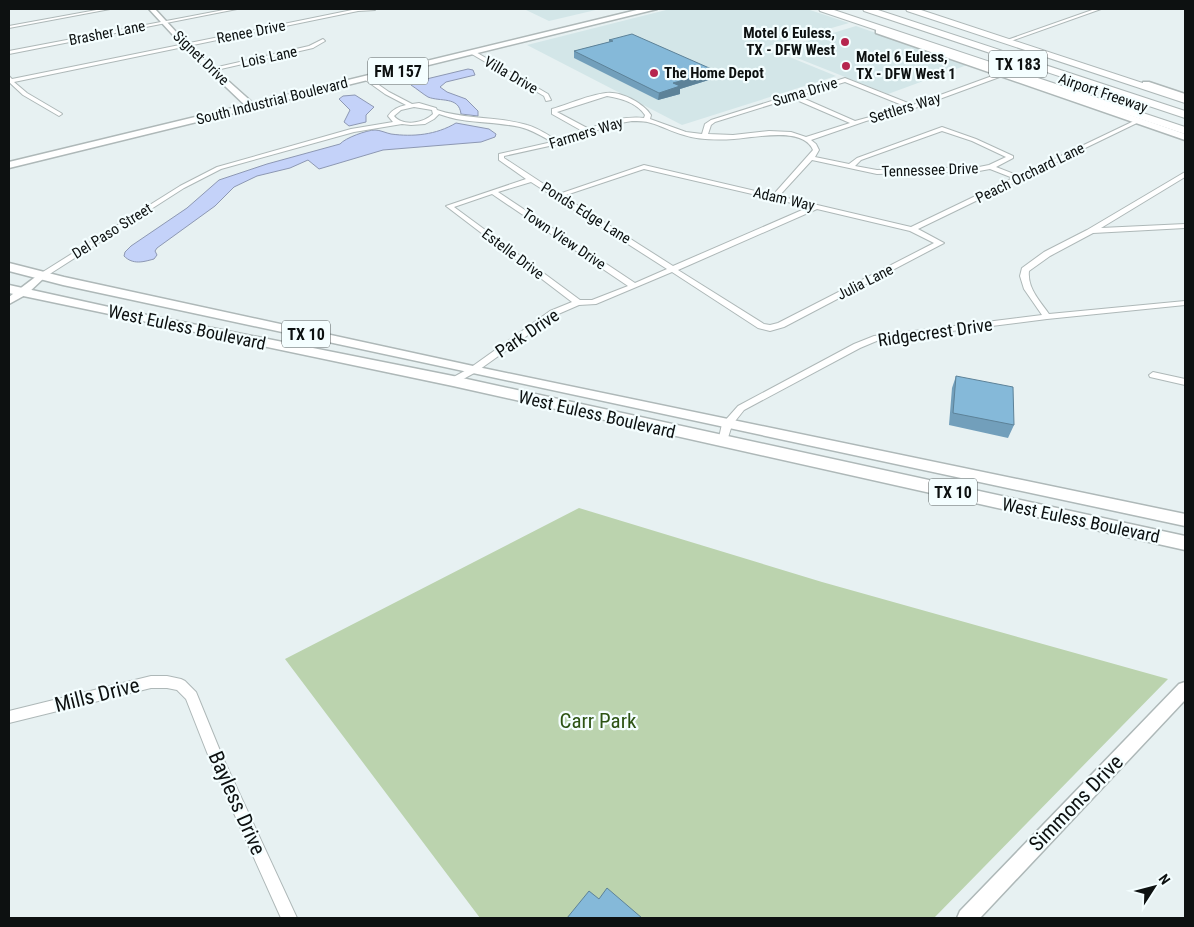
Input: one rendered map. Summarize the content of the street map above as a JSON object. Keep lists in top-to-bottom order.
{
  "streets": {
    "highway": ["TX 183", "Airport Freeway"],
    "main road": [
      "FM 157",
      "South Industrial Boulevard",
      "West Euless Boulevard",
      "TX 10"
    ],
    "street": [
      "Renee Drive",
      "Brasher Lane",
      "Lois Lane",
      "Signet Drive",
      "Villa Drive",
      "Suma Drive",
      "Settlers Way",
      "Farmers Way",
      "Tennessee Drive",
      "Peach Orchard Lane",
      "Adam Way",
      "Ponds Edge Lane",
      "Del Paso Street",
      "Town View Drive",
      "Estelle Drive",
      "Julia Lane",
      "Ridgecrest Drive",
      "Park Drive",
      "Mills Drive",
      "Bayless Drive",
      "Simmons Drive"
    ]
  },
  "crossings": [
    ["Renee Drive", "Signet Drive"],
    ["Brasher Lane", "Signet Drive"],
    ["Lois Lane", "Signet Drive"],
    ["Signet Drive", "South Industrial Boulevard"],
    ["Villa Drive", "South Industrial Boulevard"],
    ["Suma Drive", "Settlers Way"],
    ["Suma Drive", "Farmers Way"],
    ["Settlers Way", "Farmers Way"],
    ["Farmers Way", "Ponds Edge Lane"],
    ["Peach Orchard Lane", "Adam Way"],
    ["Peach Orchard Lane", "Julia Lane"],
    ["Adam Way", "Ponds Edge Lane"],
    ["Adam Way", "Julia Lane"],
    ["Adam Way", "Park Drive"],
    ["Ponds Edge Lane", "Julia Lane"],
    ["Ponds Edge Lane", "Park Drive"],
    ["Del Paso Street", "West Euless Boulevard"],
    ["Town View Drive", "Estelle Drive"],
    ["Town View Drive", "Park Drive"],
    ["Estelle Drive", "Park Drive"],
    ["West Euless Boulevard", "Ridgecrest Drive"],
    ["West Euless Boulevard", "Park Drive"],
    ["Mills Drive", "Bayless Drive"]
  ],
  "parks": ["Carr Park"],
  "places": ["Motel 6 Euless, TX - DFW West", "Motel 6 Euless, TX - DFW West 1", "The Home Depot"],
  "north": "top right"
}
